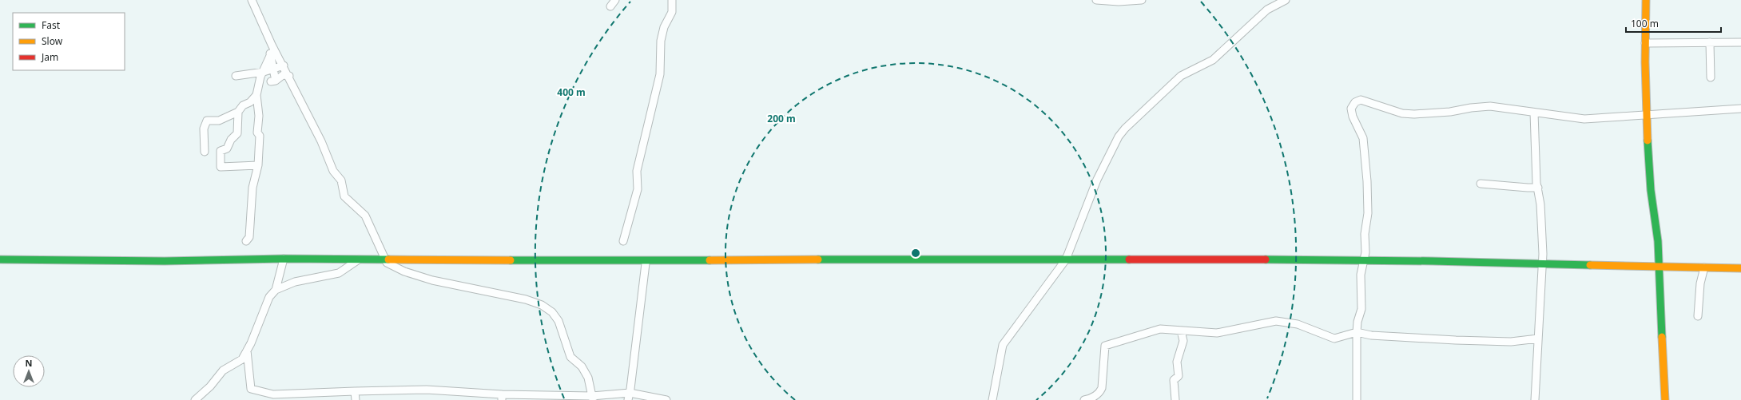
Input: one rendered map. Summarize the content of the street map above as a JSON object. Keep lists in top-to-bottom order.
{
  "legend": ["Fast", "Slow", "Jam"],
  "scale_bar": "100 m",
  "north": "top",
  "rings": ["400 m", "200 m"]
}
